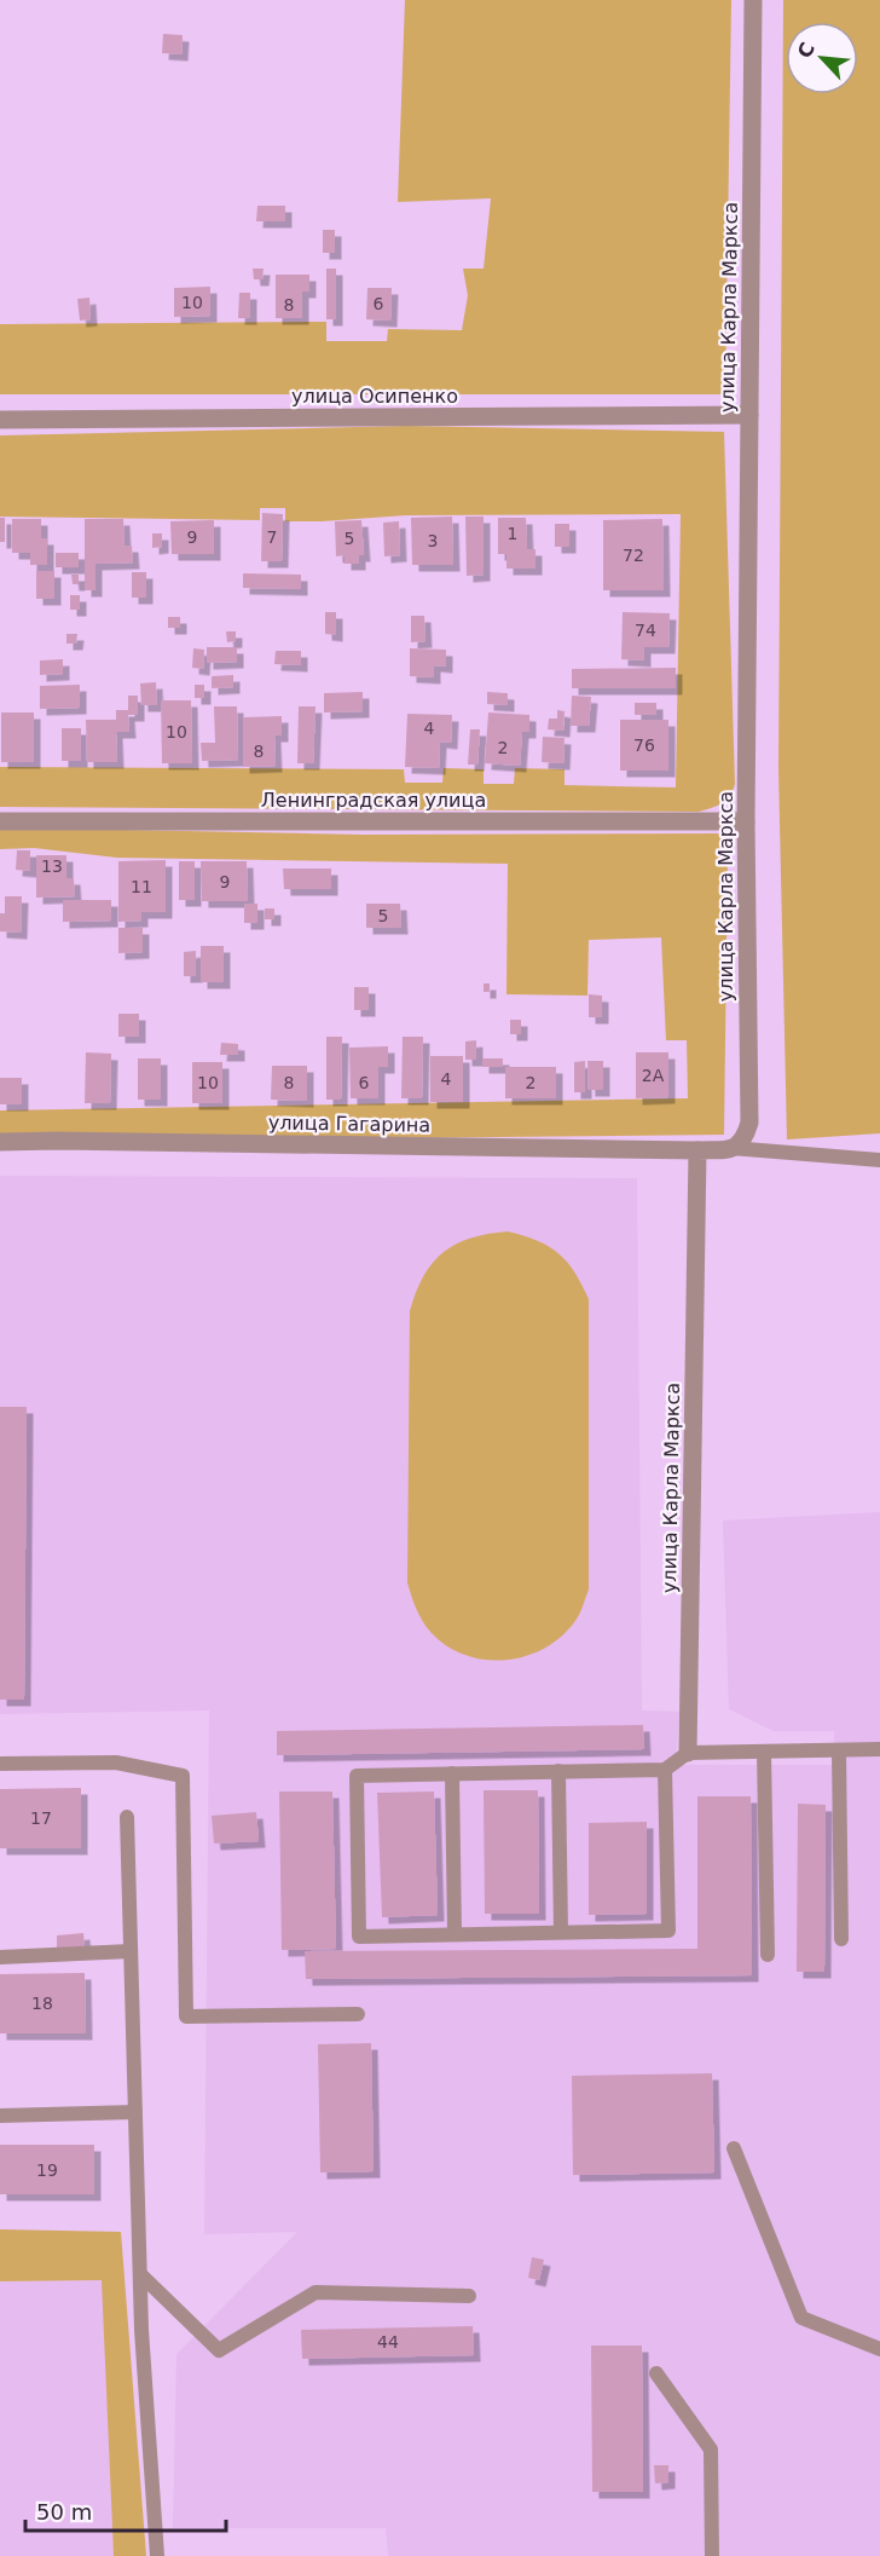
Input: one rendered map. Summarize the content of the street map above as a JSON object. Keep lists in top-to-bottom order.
{
  "streets": {
    "street": [
      "улица Карла Маркса",
      "улица Осипенко",
      "Ленинградская улица",
      "улица Гагарина"
    ]
  },
  "crossings": [
    ["улица Карла Маркса", "улица Осипенко"],
    ["улица Карла Маркса", "Ленинградская улица"],
    ["улица Карла Маркса", "улица Гагарина"]
  ],
  "house_numbers": [
    "10",
    "6",
    "8",
    "1",
    "9",
    "7",
    "5",
    "3",
    "72",
    "74",
    "4",
    "10",
    "76",
    "2",
    "8",
    "13",
    "9",
    "11",
    "5",
    "2А",
    "4",
    "10",
    "8",
    "6",
    "2",
    "17",
    "18",
    "19",
    "44"
  ],
  "scale_bar": "50 m",
  "north": "top left"
}
